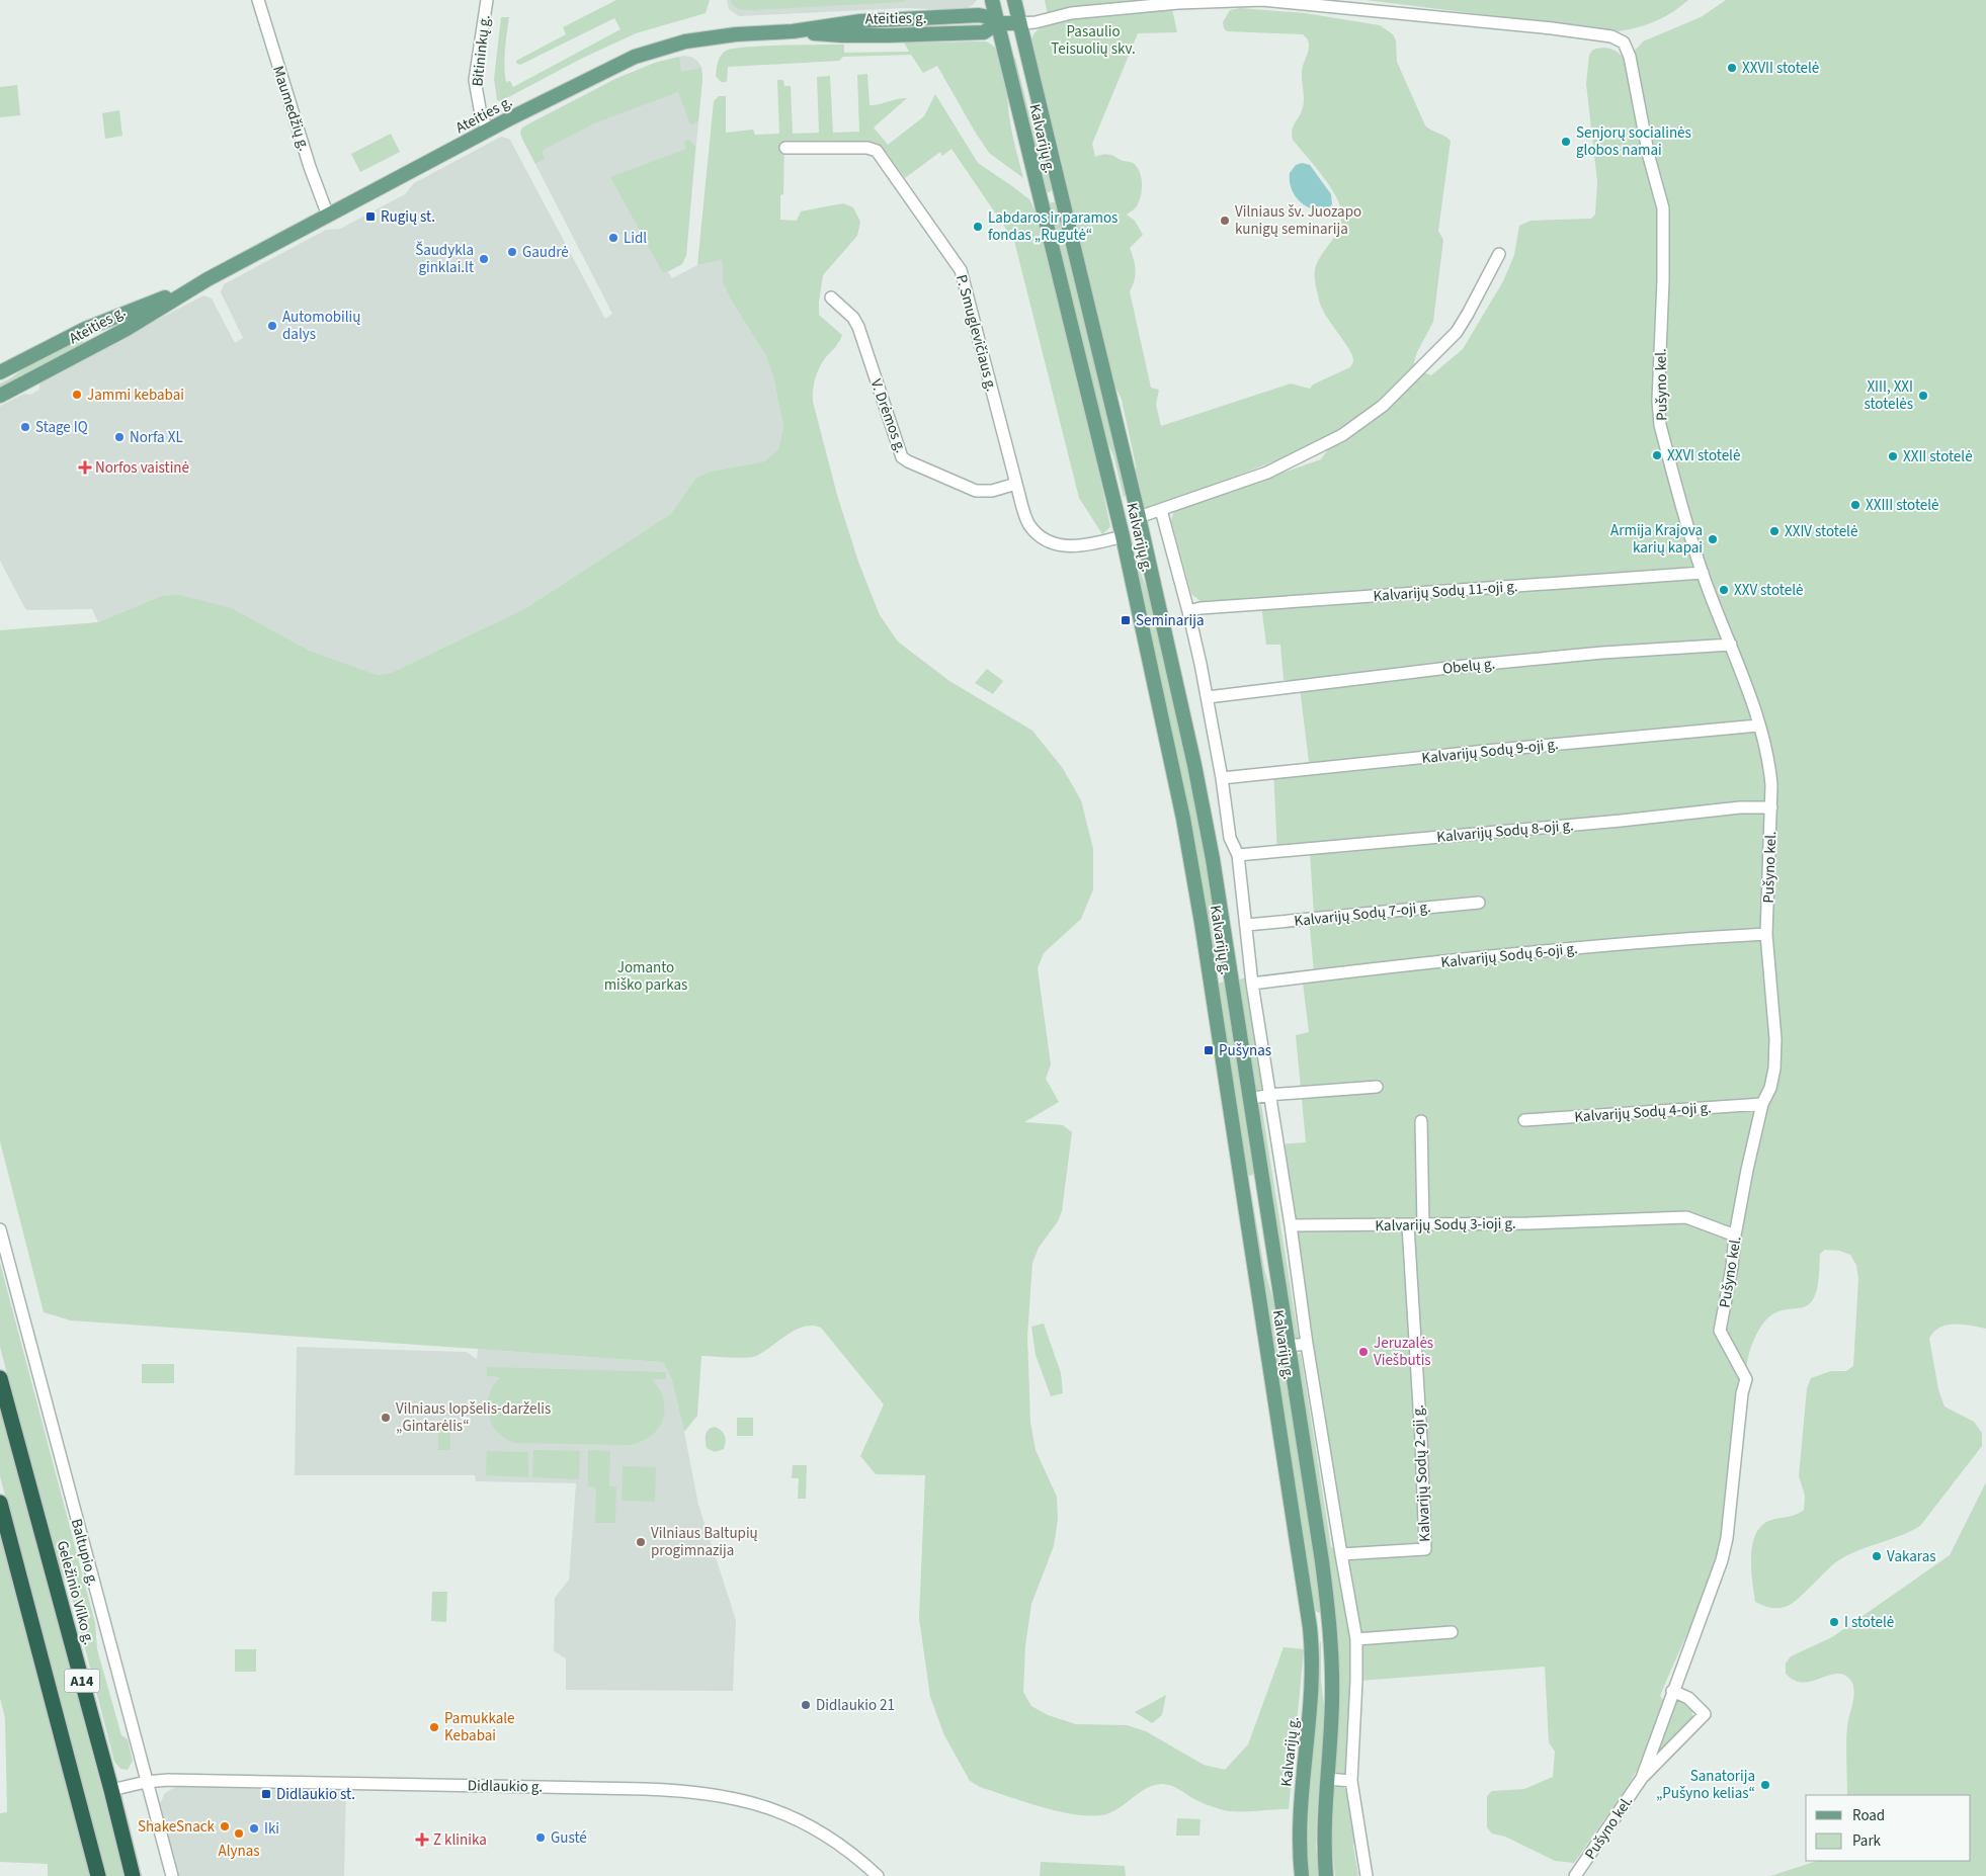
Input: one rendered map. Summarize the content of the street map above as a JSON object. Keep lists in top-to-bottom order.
{
  "streets": {
    "highway": ["Geležinio Vilko g.", "A14"],
    "main road": ["Ateities g.", "Kalvarijų g."],
    "street": [
      "Bitininkų g.",
      "Maumedžių g.",
      "P. Smuglevičiaus g.",
      "Pušyno kel.",
      "V. Drėmos g.",
      "Kalvarijų Sodų 11-oji g.",
      "Obelų g.",
      "Kalvarijų Sodų 9-oji g.",
      "Kalvarijų Sodų 8-oji g.",
      "Kalvarijų Sodų 7-oji g.",
      "Kalvarijų Sodų 6-oji g.",
      "Kalvarijų Sodų 4-oji g.",
      "Kalvarijų Sodų 3-ioji g.",
      "Kalvarijų Sodų 2-oji g.",
      "Baltupio g.",
      "Didlaukio g."
    ]
  },
  "crossings": [
    ["Ateities g.", "Bitininkų g."],
    ["Ateities g.", "Maumedžių g."],
    ["Ateities g.", "Kalvarijų g."],
    ["Ateities g.", "Pušyno kel."],
    ["Kalvarijų g.", "P. Smuglevičiaus g."],
    ["Kalvarijų g.", "Pušyno kel."],
    ["P. Smuglevičiaus g.", "V. Drėmos g."],
    ["Pušyno kel.", "Kalvarijų Sodų 11-oji g."],
    ["Pušyno kel.", "Obelų g."],
    ["Pušyno kel.", "Kalvarijų Sodų 9-oji g."],
    ["Pušyno kel.", "Kalvarijų Sodų 8-oji g."],
    ["Pušyno kel.", "Kalvarijų Sodų 6-oji g."],
    ["Pušyno kel.", "Kalvarijų Sodų 4-oji g."],
    ["Pušyno kel.", "Kalvarijų Sodų 3-ioji g."],
    ["Kalvarijų Sodų 3-ioji g.", "Kalvarijų Sodų 2-oji g."],
    ["Baltupio g.", "Didlaukio g."],
    ["Geležinio Vilko g.", "Didlaukio g."]
  ],
  "parks": ["Pasaulio Teisuolių skv.", "Jomanto miško parkas"],
  "places": {
    "other": [
      "XXVII stotelė",
      "Senjorų socialinės globos namai",
      "Vilniaus šv. Juozapo kunigų seminarija",
      "Labdaros ir paramos fondas „Rugutė“",
      "Lidl",
      "Gaudrė",
      "Šaudykla ginklai.lt",
      "Automobilių dalys",
      "Jammi kebabai",
      "XIII, XXI stotelės",
      "Stage IQ",
      "Norfa XL",
      "XXVI stotelė",
      "XXII stotelė",
      "XXIII stotelė",
      "XXIV stotelė",
      "Armija Krajova karių kapai",
      "XXV stotelė",
      "Jeruzalės Viešbutis",
      "Vilniaus lopšelis-darželis „Gintarėlis“",
      "Vilniaus Baltupių progimnazija",
      "Vakaras",
      "I stotelė",
      "Didlaukio 21",
      "Pamukkale Kebabai",
      "Sanatorija „Pušyno kelias“",
      "ShakeSnack",
      "Iki",
      "Alynas",
      "Gusté"
    ],
    "transit": [
      "Rugių st.",
      "Seminarija",
      "Pušynas",
      "Didlaukio st."
    ],
    "health": ["Norfos vaistinė", "Z klinika"]
  },
  "legend": ["Road", "Park"]
}
